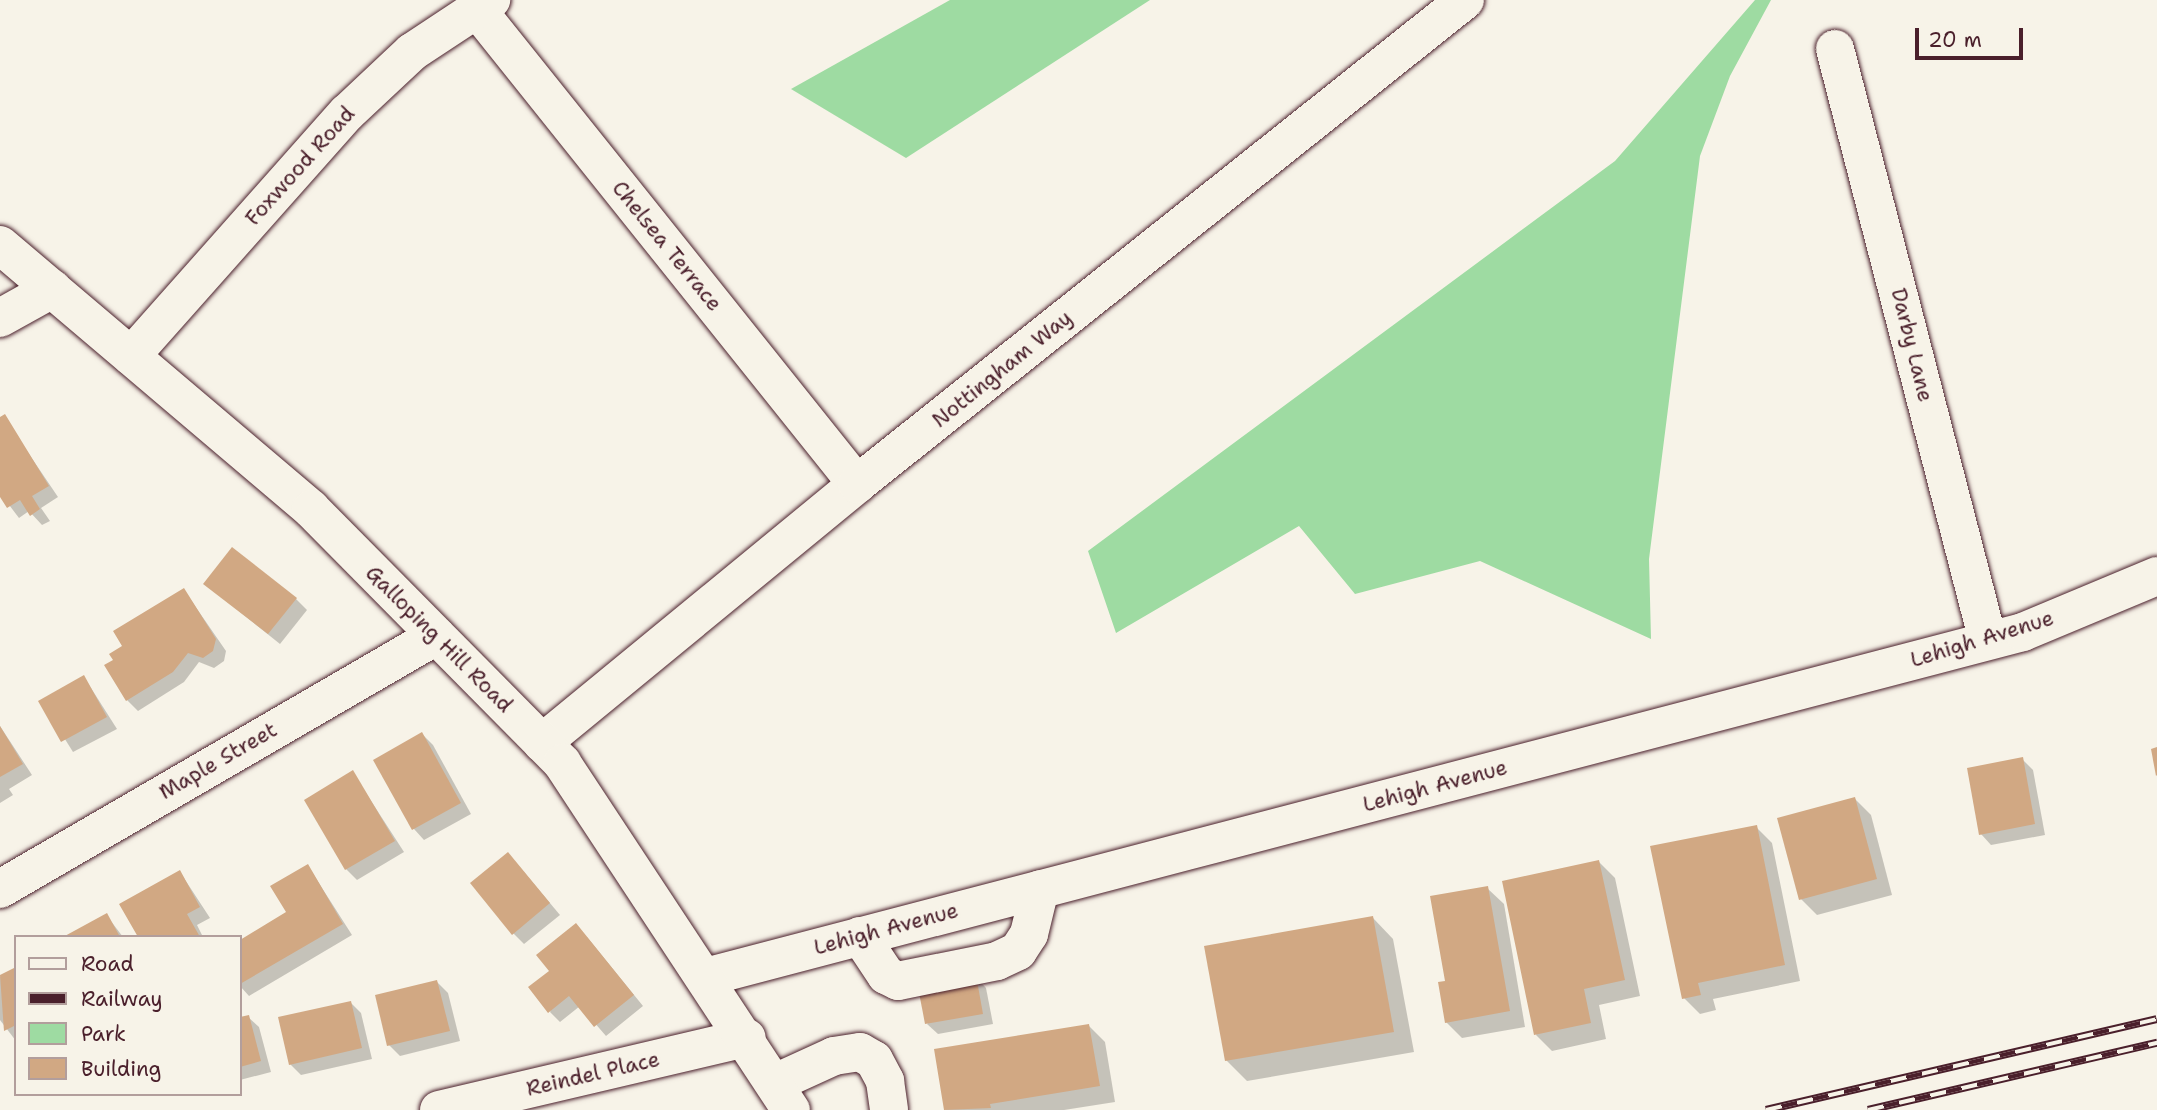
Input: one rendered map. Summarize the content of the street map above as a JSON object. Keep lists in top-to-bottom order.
{
  "streets": {
    "street": [
      "Foxwood Road",
      "Chelsea Terrace",
      "Darby Lane",
      "Nottingham Way",
      "Galloping Hill Road",
      "Lehigh Avenue",
      "Maple Street",
      "Reindel Place"
    ]
  },
  "crossings": [
    ["Foxwood Road", "Chelsea Terrace"],
    ["Foxwood Road", "Galloping Hill Road"],
    ["Chelsea Terrace", "Nottingham Way"],
    ["Darby Lane", "Lehigh Avenue"],
    ["Nottingham Way", "Galloping Hill Road"],
    ["Galloping Hill Road", "Lehigh Avenue"],
    ["Galloping Hill Road", "Maple Street"],
    ["Galloping Hill Road", "Reindel Place"]
  ],
  "legend": [
    "Road",
    "Railway",
    "Park",
    "Building"
  ],
  "scale_bar": "20 m"
}
